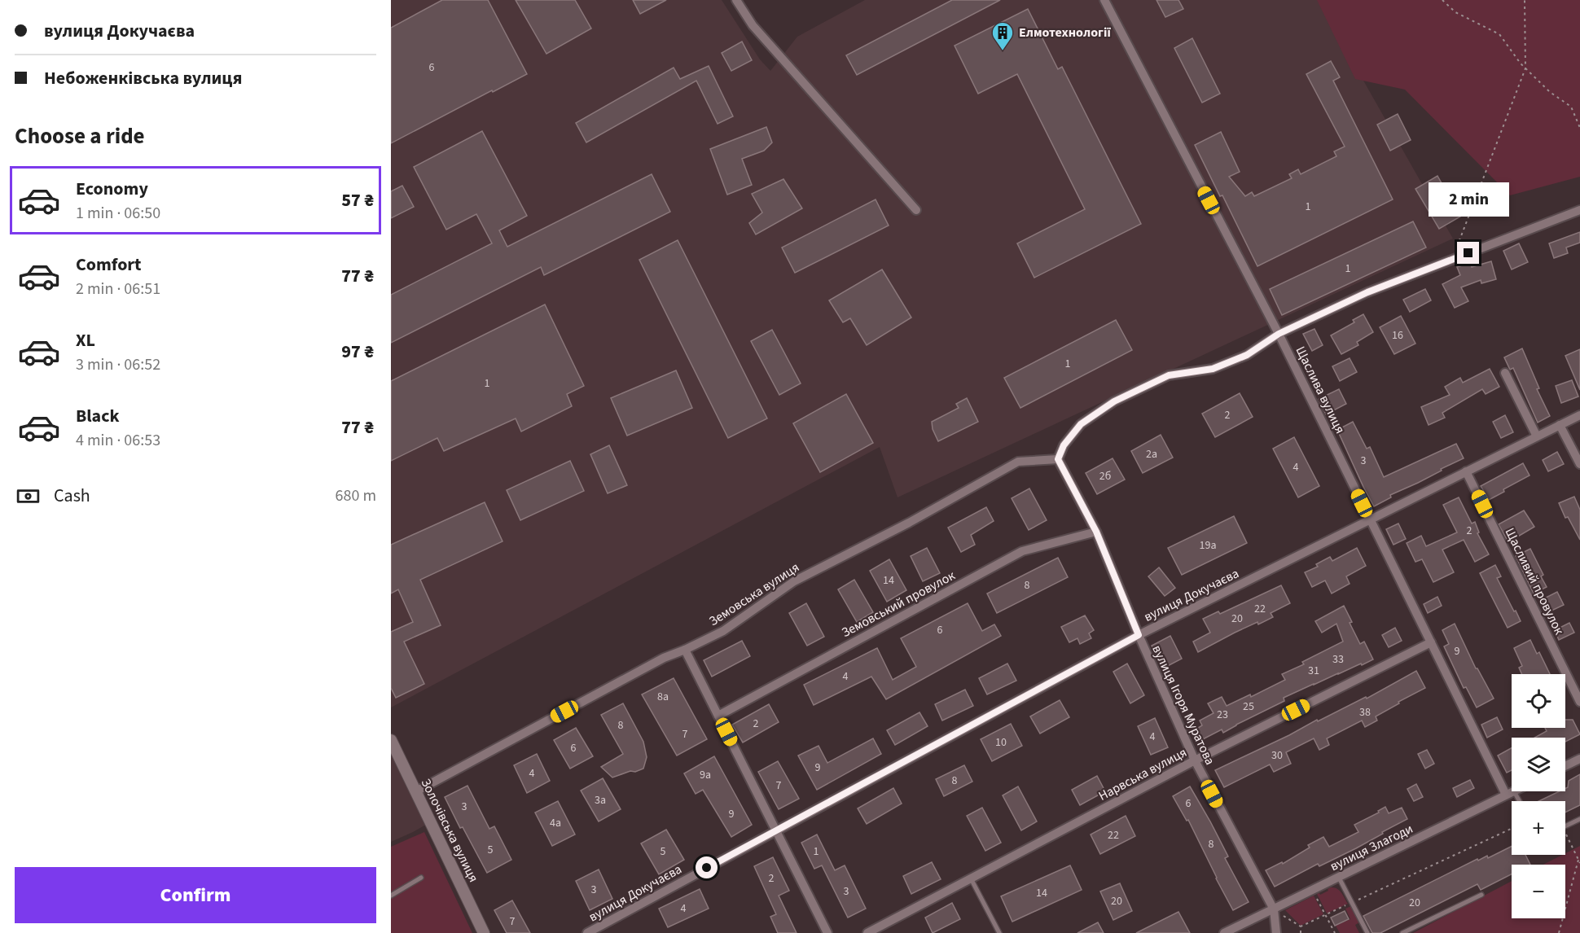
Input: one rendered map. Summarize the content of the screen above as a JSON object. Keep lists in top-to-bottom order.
{
  "streets": {
    "street": [
      "Щаслива вулиця",
      "Щасливий провулок",
      "Земовська вулиця",
      "вулиця Докучаєва",
      "Земовський провулок",
      "вулиця Ігоря Муратова",
      "Нарвська вулиця",
      "Золочівська вулиця",
      "вулиця Злагоди"
    ]
  },
  "crossings": [
    ["Щаслива вулиця", "вулиця Докучаєва"],
    ["Щаслива вулиця", "Нарвська вулиця"],
    ["Щаслива вулиця", "вулиця Злагоди"],
    ["Щасливий провулок", "вулиця Докучаєва"],
    ["Земовська вулиця", "вулиця Ігоря Муратова"],
    ["Земовська вулиця", "Золочівська вулиця"],
    ["вулиця Докучаєва", "вулиця Ігоря Муратова"],
    ["Земовський провулок", "вулиця Ігоря Муратова"],
    ["вулиця Ігоря Муратова", "Нарвська вулиця"],
    ["вулиця Ігоря Муратова", "вулиця Злагоди"]
  ],
  "places": {
    "building": ["Елмотехнології"]
  },
  "house_numbers": [
    "6",
    "1",
    "1",
    "16",
    "1",
    "1",
    "2",
    "2а",
    "3",
    "4",
    "2б",
    "2",
    "19а",
    "14",
    "8",
    "22",
    "20",
    "6",
    "9",
    "33",
    "31",
    "4",
    "8а",
    "25",
    "38",
    "23",
    "2",
    "8",
    "7",
    "4",
    "10",
    "6",
    "30",
    "9",
    "4",
    "9а",
    "8",
    "7",
    "3а",
    "6",
    "3",
    "9",
    "4а",
    "22",
    "8",
    "5",
    "5",
    "1",
    "2",
    "3",
    "3",
    "14",
    "20",
    "20",
    "4",
    "7"
  ],
  "page": {
    "banner": ["вулиця Докучаєва", "Небоженківська вулиця"],
    "heading": "Choose a ride",
    "list": [
      {
        "name": "Economy",
        "note": "1 min · 06:50",
        "value": "57 ₴"
      },
      {
        "name": "Comfort",
        "note": "2 min · 06:51",
        "value": "77 ₴"
      },
      {
        "name": "XL",
        "note": "3 min · 06:52",
        "value": "97 ₴"
      },
      {
        "name": "Black",
        "note": "4 min · 06:53",
        "value": "77 ₴"
      }
    ],
    "bubble": "2 min",
    "pay": ["Cash", "680 m"],
    "map_buttons": ["+", "−"],
    "buttons": "Confirm"
  }
}
